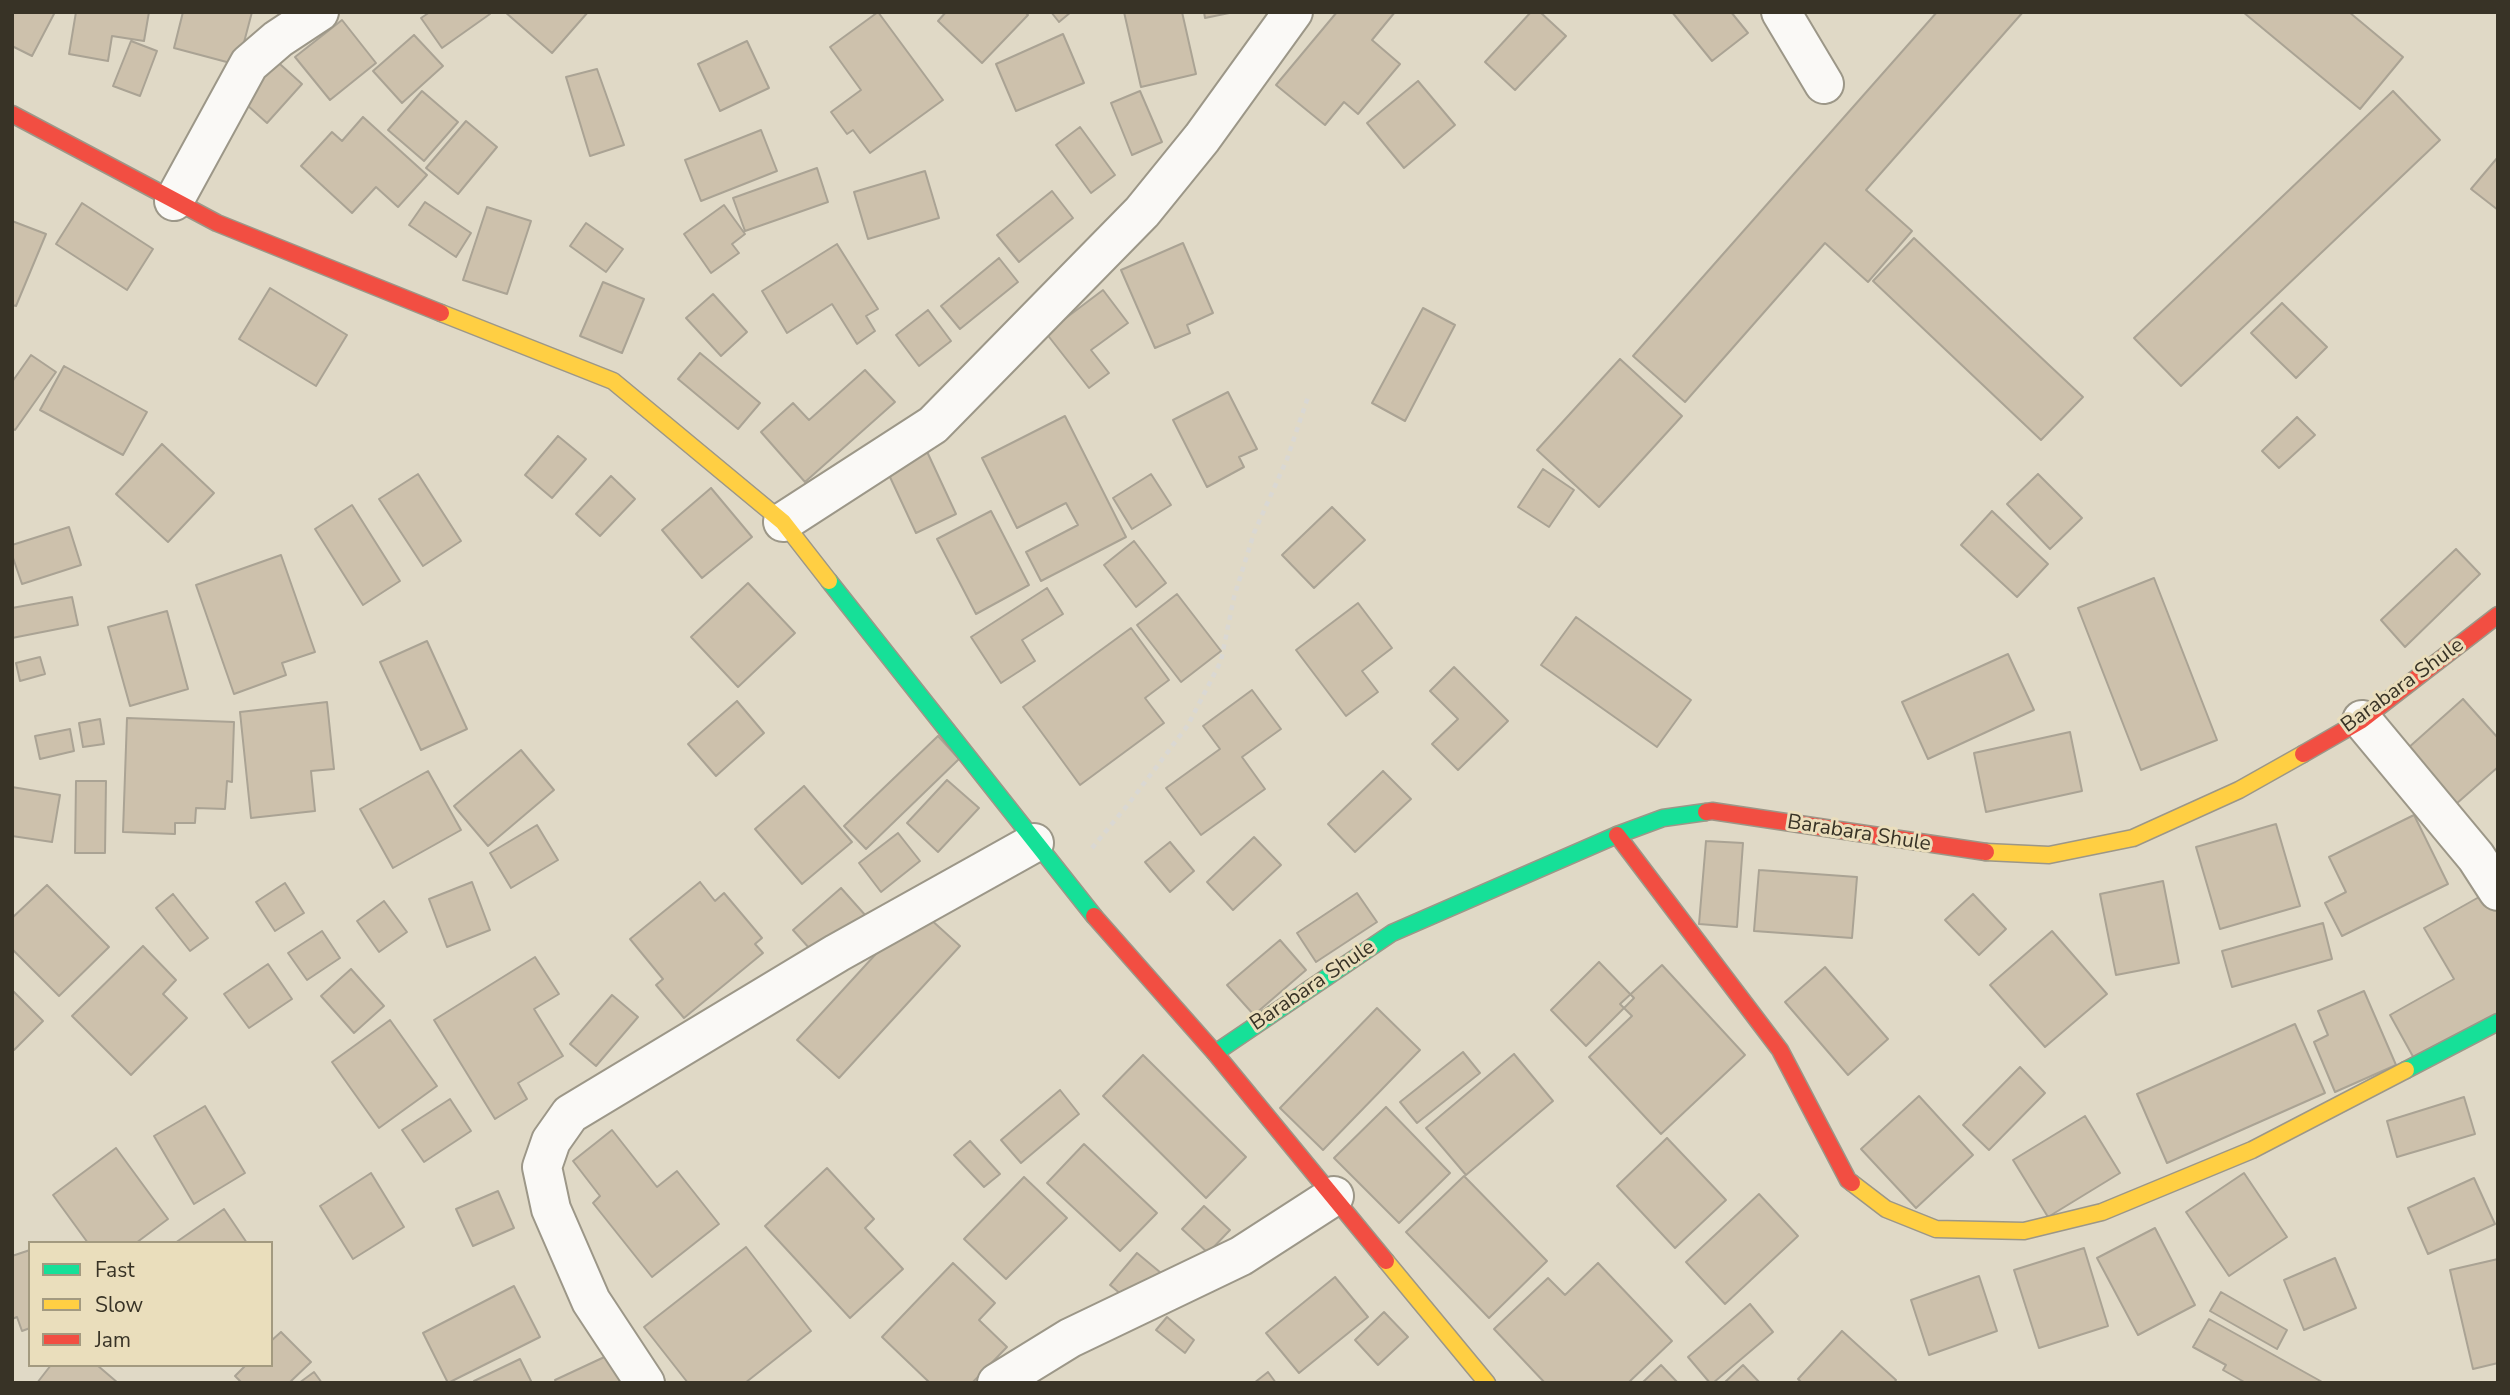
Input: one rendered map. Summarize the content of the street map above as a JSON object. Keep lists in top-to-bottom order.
{
  "streets": {
    "street": ["Barabara Shule"]
  },
  "legend": ["Fast", "Slow", "Jam"]
}
